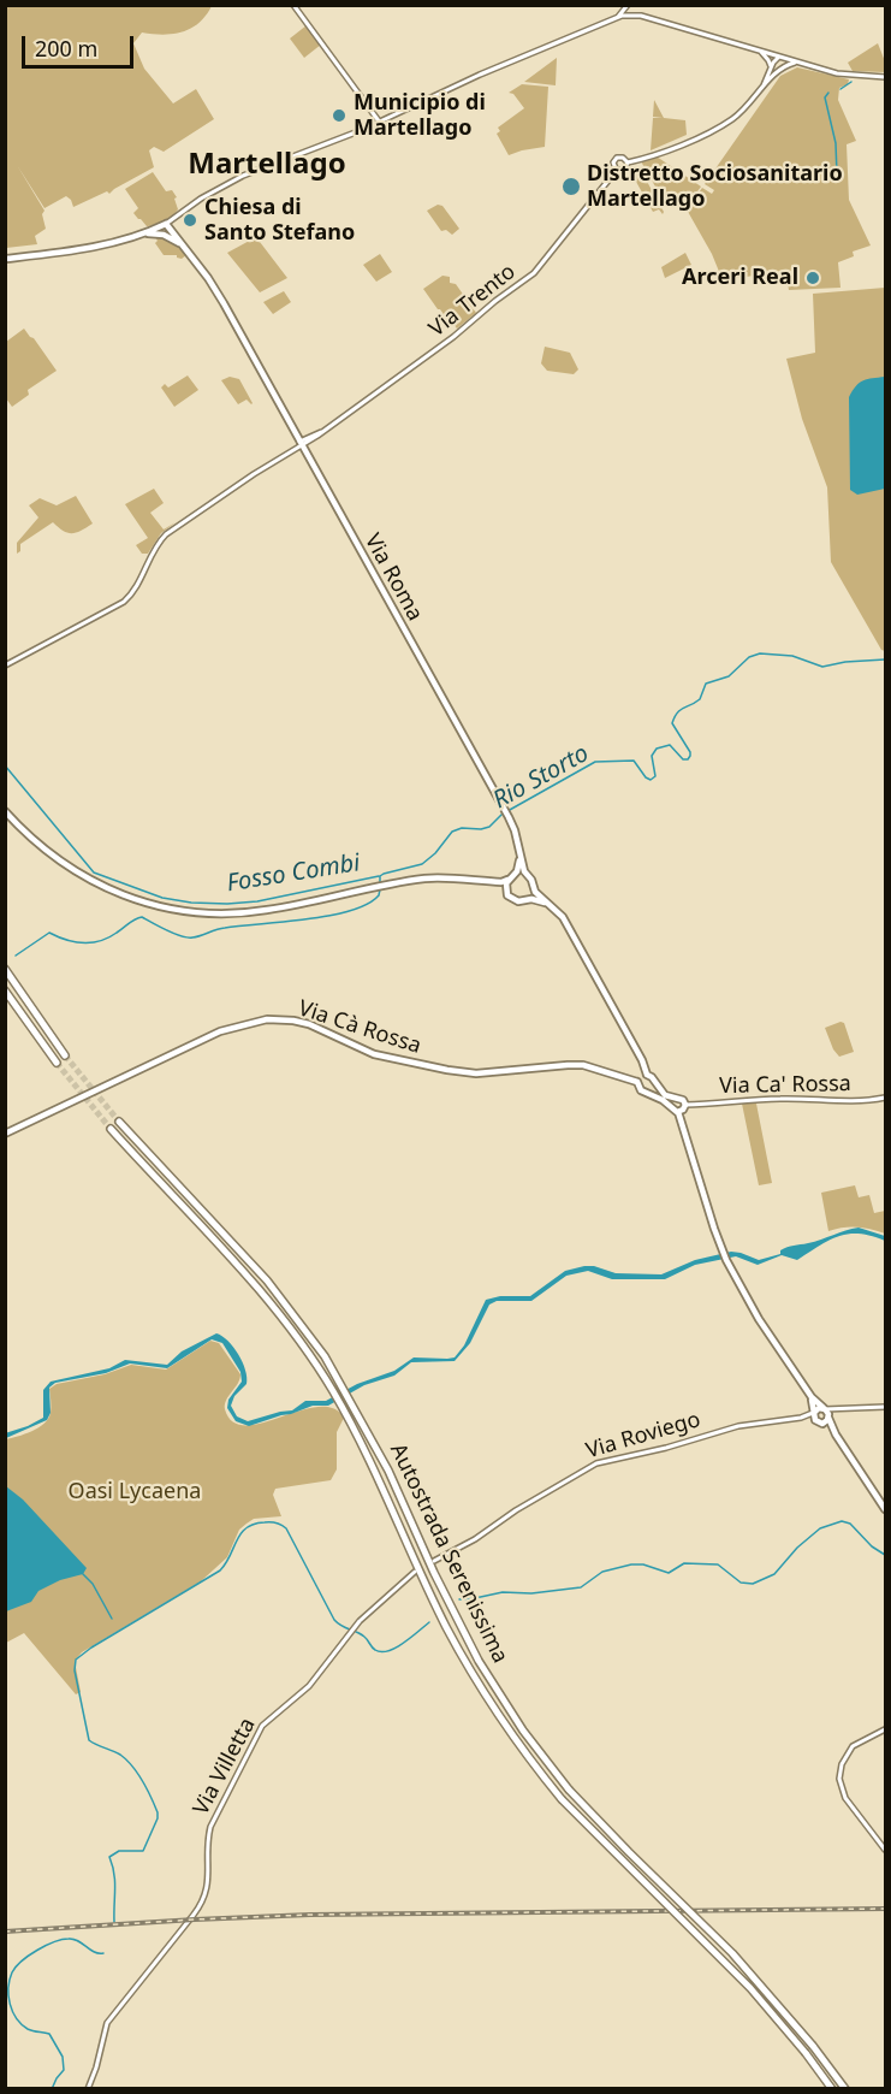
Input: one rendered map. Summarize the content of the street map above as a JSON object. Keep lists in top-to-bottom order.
{
  "streets": {
    "highway": ["Autostrada Serenissima"],
    "main road": ["Via Roma", "Via Cà Rossa"],
    "street": [
      "Via Trento",
      "Via Ca' Rossa",
      "Via Roviego",
      "Via Villetta"
    ]
  },
  "crossings": [
    ["Via Trento", "Via Roma"]
  ],
  "districts": ["Martellago"],
  "water": ["Rio Storto", "Fosso Combi"],
  "parks": ["Oasi Lycaena"],
  "places": [
    "Municipio di Martellago",
    "Distretto Sociosanitario Martellago",
    "Chiesa di Santo Stefano",
    "Arceri Real"
  ],
  "scale_bar": "200 m"
}
